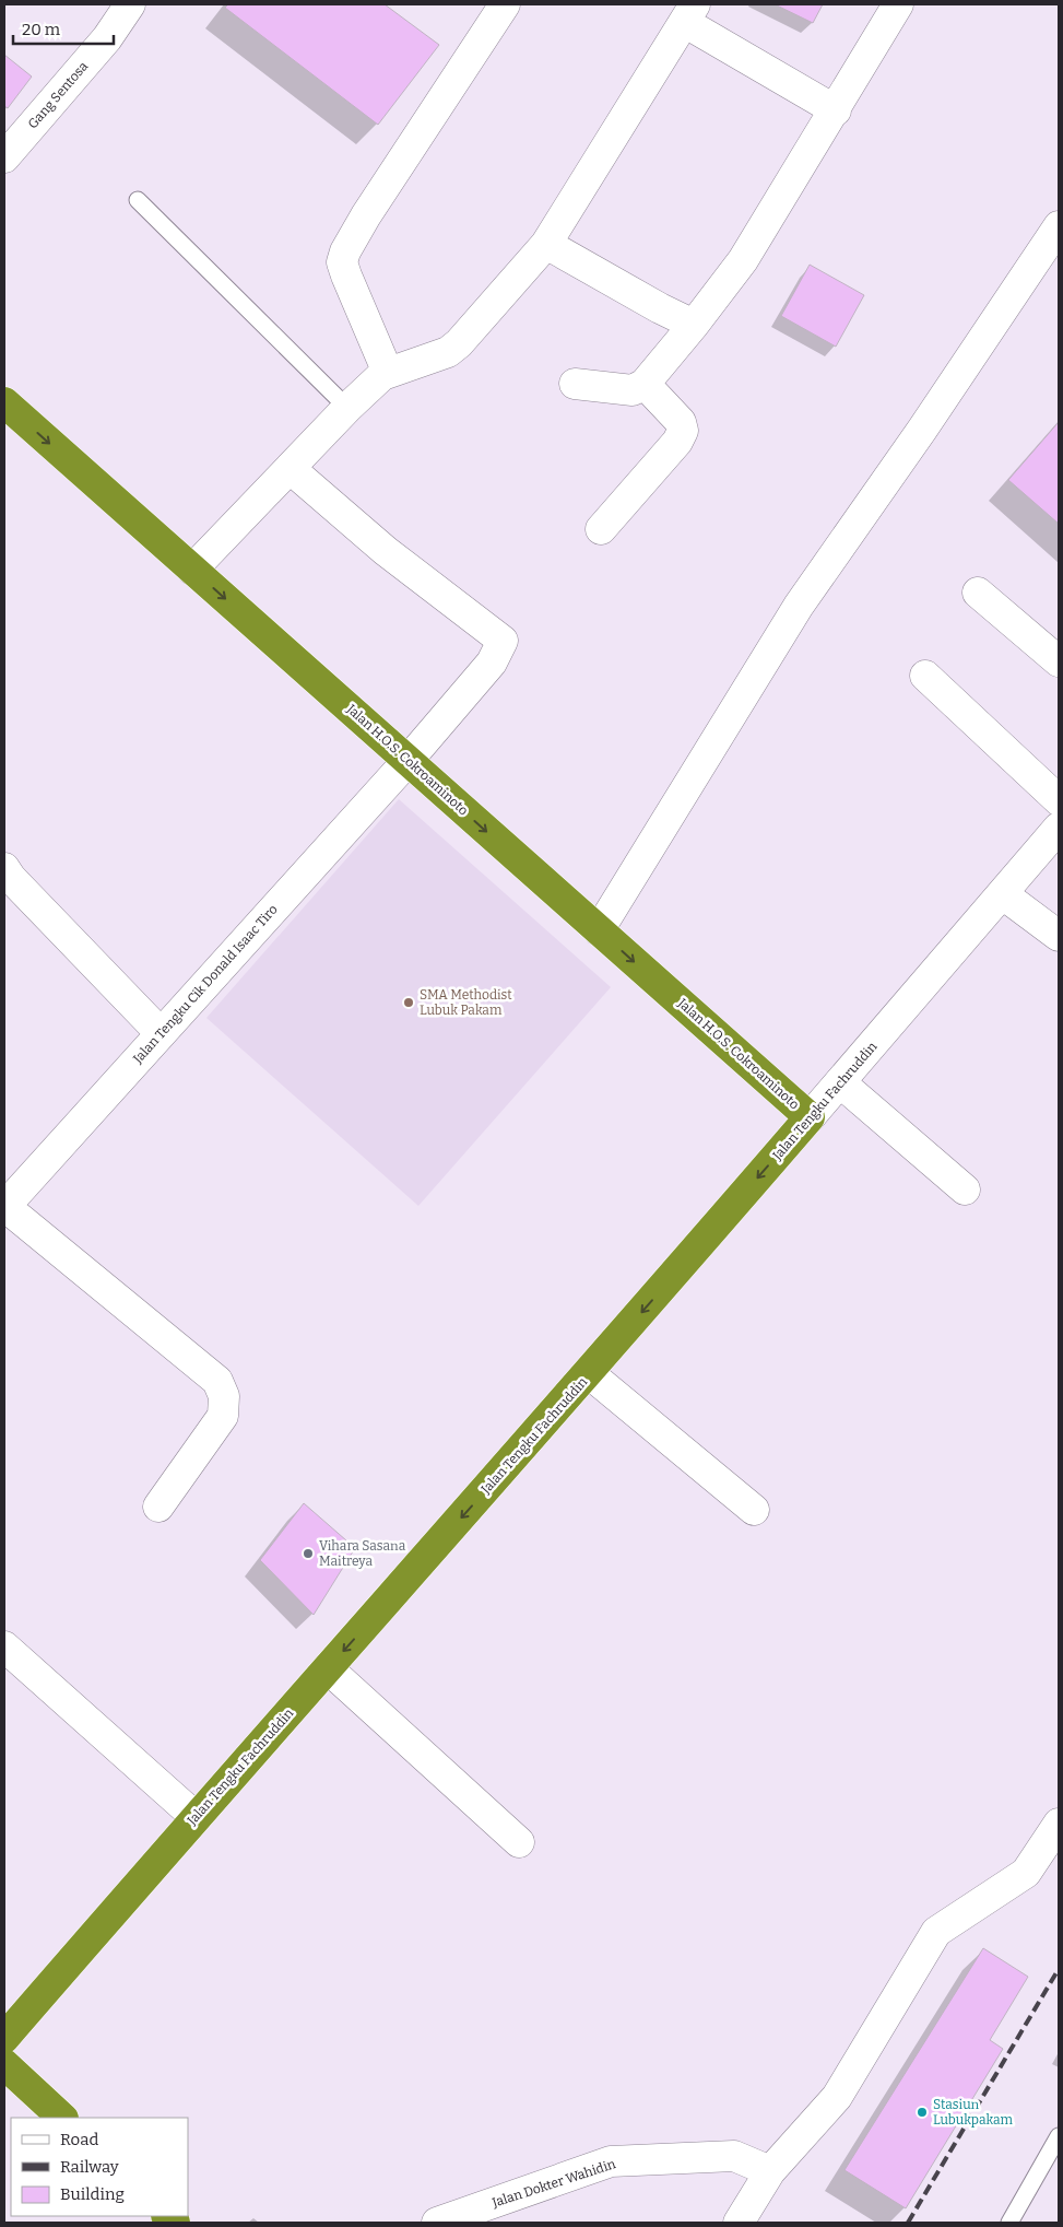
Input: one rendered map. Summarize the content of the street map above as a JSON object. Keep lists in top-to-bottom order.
{
  "streets": {
    "highway": ["Jalan H.O.S. Cokroaminoto", "Jalan Tengku Fachruddin"],
    "street": ["Gang Sentosa", "Jalan Tengku Cik Donald Isaac Tiro", "Jalan Dokter Wahidin"]
  },
  "crossings": [
    ["Jalan H.O.S. Cokroaminoto", "Jalan Tengku Cik Donald Isaac Tiro"],
    ["Jalan H.O.S. Cokroaminoto", "Jalan Tengku Fachruddin"]
  ],
  "one_way": ["Jalan H.O.S. Cokroaminoto", "Jalan Tengku Fachruddin"],
  "places": ["SMA Methodist Lubuk Pakam", "Vihara Sasana Maitreya", "Stasiun Lubukpakam"],
  "legend": ["Road", "Railway", "Building"],
  "scale_bar": "20 m"
}
